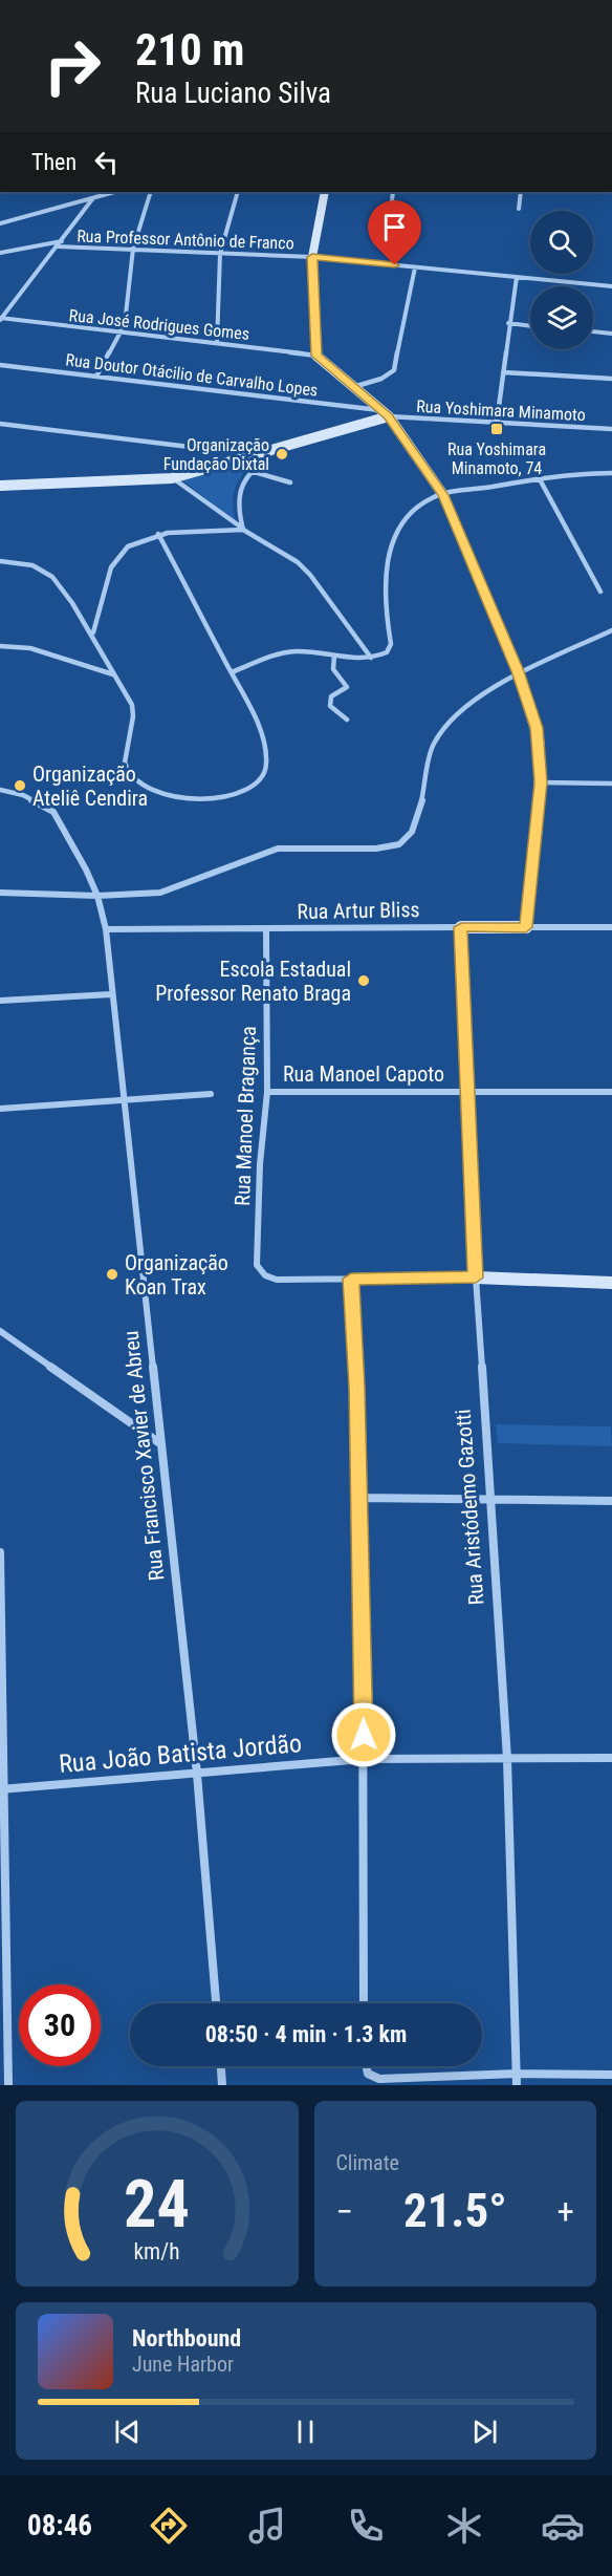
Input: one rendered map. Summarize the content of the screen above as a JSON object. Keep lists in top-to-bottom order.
{
  "streets": {
    "street": [
      "Rua Professor Antônio de Franco",
      "Rua José Rodrigues Gomes",
      "Rua Doutor Otácilio de Carvalho Lopes",
      "Rua Yoshimara Minamoto",
      "Rua Artur Bliss",
      "Rua Manoel Capoto",
      "Rua Manoel Bragança",
      "Rua Francisco Xavier de Abreu",
      "Rua Aristódemo Gazotti",
      "Rua João Batista Jordão"
    ]
  },
  "crossings": [
    ["Rua Doutor Otácilio de Carvalho Lopes", "Rua Yoshimara Minamoto"],
    ["Rua Artur Bliss", "Rua Manoel Bragança"],
    ["Rua Artur Bliss", "Rua Francisco Xavier de Abreu"],
    ["Rua Artur Bliss", "Rua Aristódemo Gazotti"],
    ["Rua Manoel Capoto", "Rua Manoel Bragança"],
    ["Rua Manoel Capoto", "Rua Aristódemo Gazotti"],
    ["Rua Francisco Xavier de Abreu", "Rua João Batista Jordão"],
    ["Rua Aristódemo Gazotti", "Rua João Batista Jordão"]
  ],
  "places": {
    "transit": ["Rua Yoshimara Minamoto, 74"],
    "other": [
      "Organização Fundação Dixtal",
      "Organização Ateliê Cendira",
      "Escola Estadual Professor Renato Braga",
      "Organização Koan Trax"
    ]
  },
  "page": {
    "turn": ["210 m", "Rua Luciano Silva"],
    "then": "Then",
    "limit": "30",
    "trip": "08:50 · 4 min · 1.3 km",
    "tile": "Climate",
    "heat": ["−", "21.5°", "+"],
    "song": ["Northbound", "June Harbor"],
    "tabs": "08:46",
    "gauge": ["24", "km/h"]
  }
}
